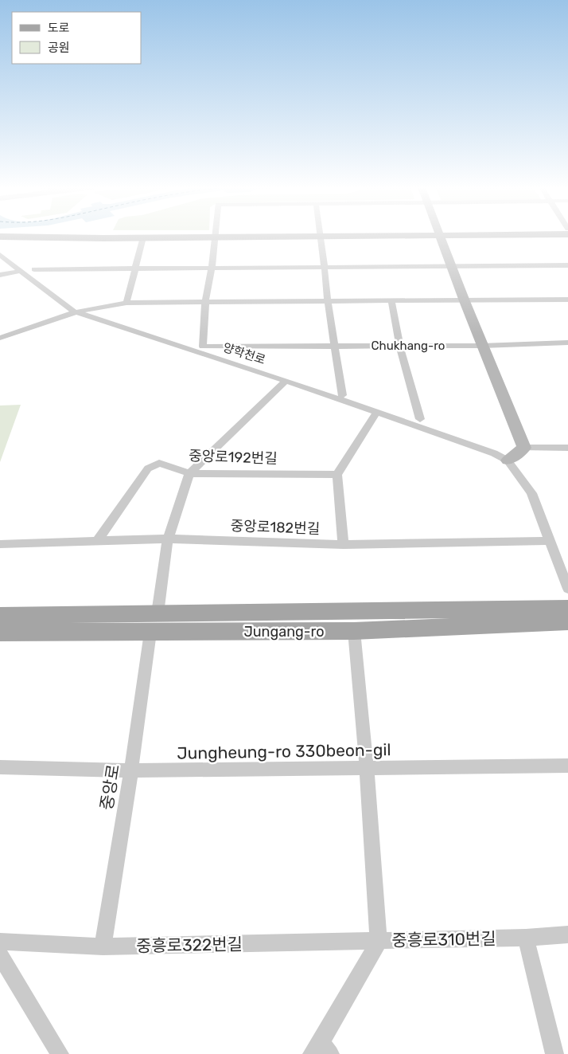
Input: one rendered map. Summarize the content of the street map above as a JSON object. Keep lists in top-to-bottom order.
{
  "streets": {
    "main road": ["Jungang-ro"],
    "street": [
      "Chukhang-ro",
      "양학천로",
      "중앙로192번길",
      "중앙로182번길",
      "Jungheung-ro 330beon-gil",
      "중앙로",
      "중흥로310번길",
      "중흥로322번길"
    ]
  },
  "crossings": [
    ["중앙로192번길", "중앙로182번길"],
    ["Jungang-ro", "중앙로"],
    ["Jungheung-ro 330beon-gil", "중앙로"],
    ["중앙로", "중흥로322번길"],
    ["중흥로310번길", "중흥로322번길"]
  ],
  "legend": ["도로", "공원"]
}
